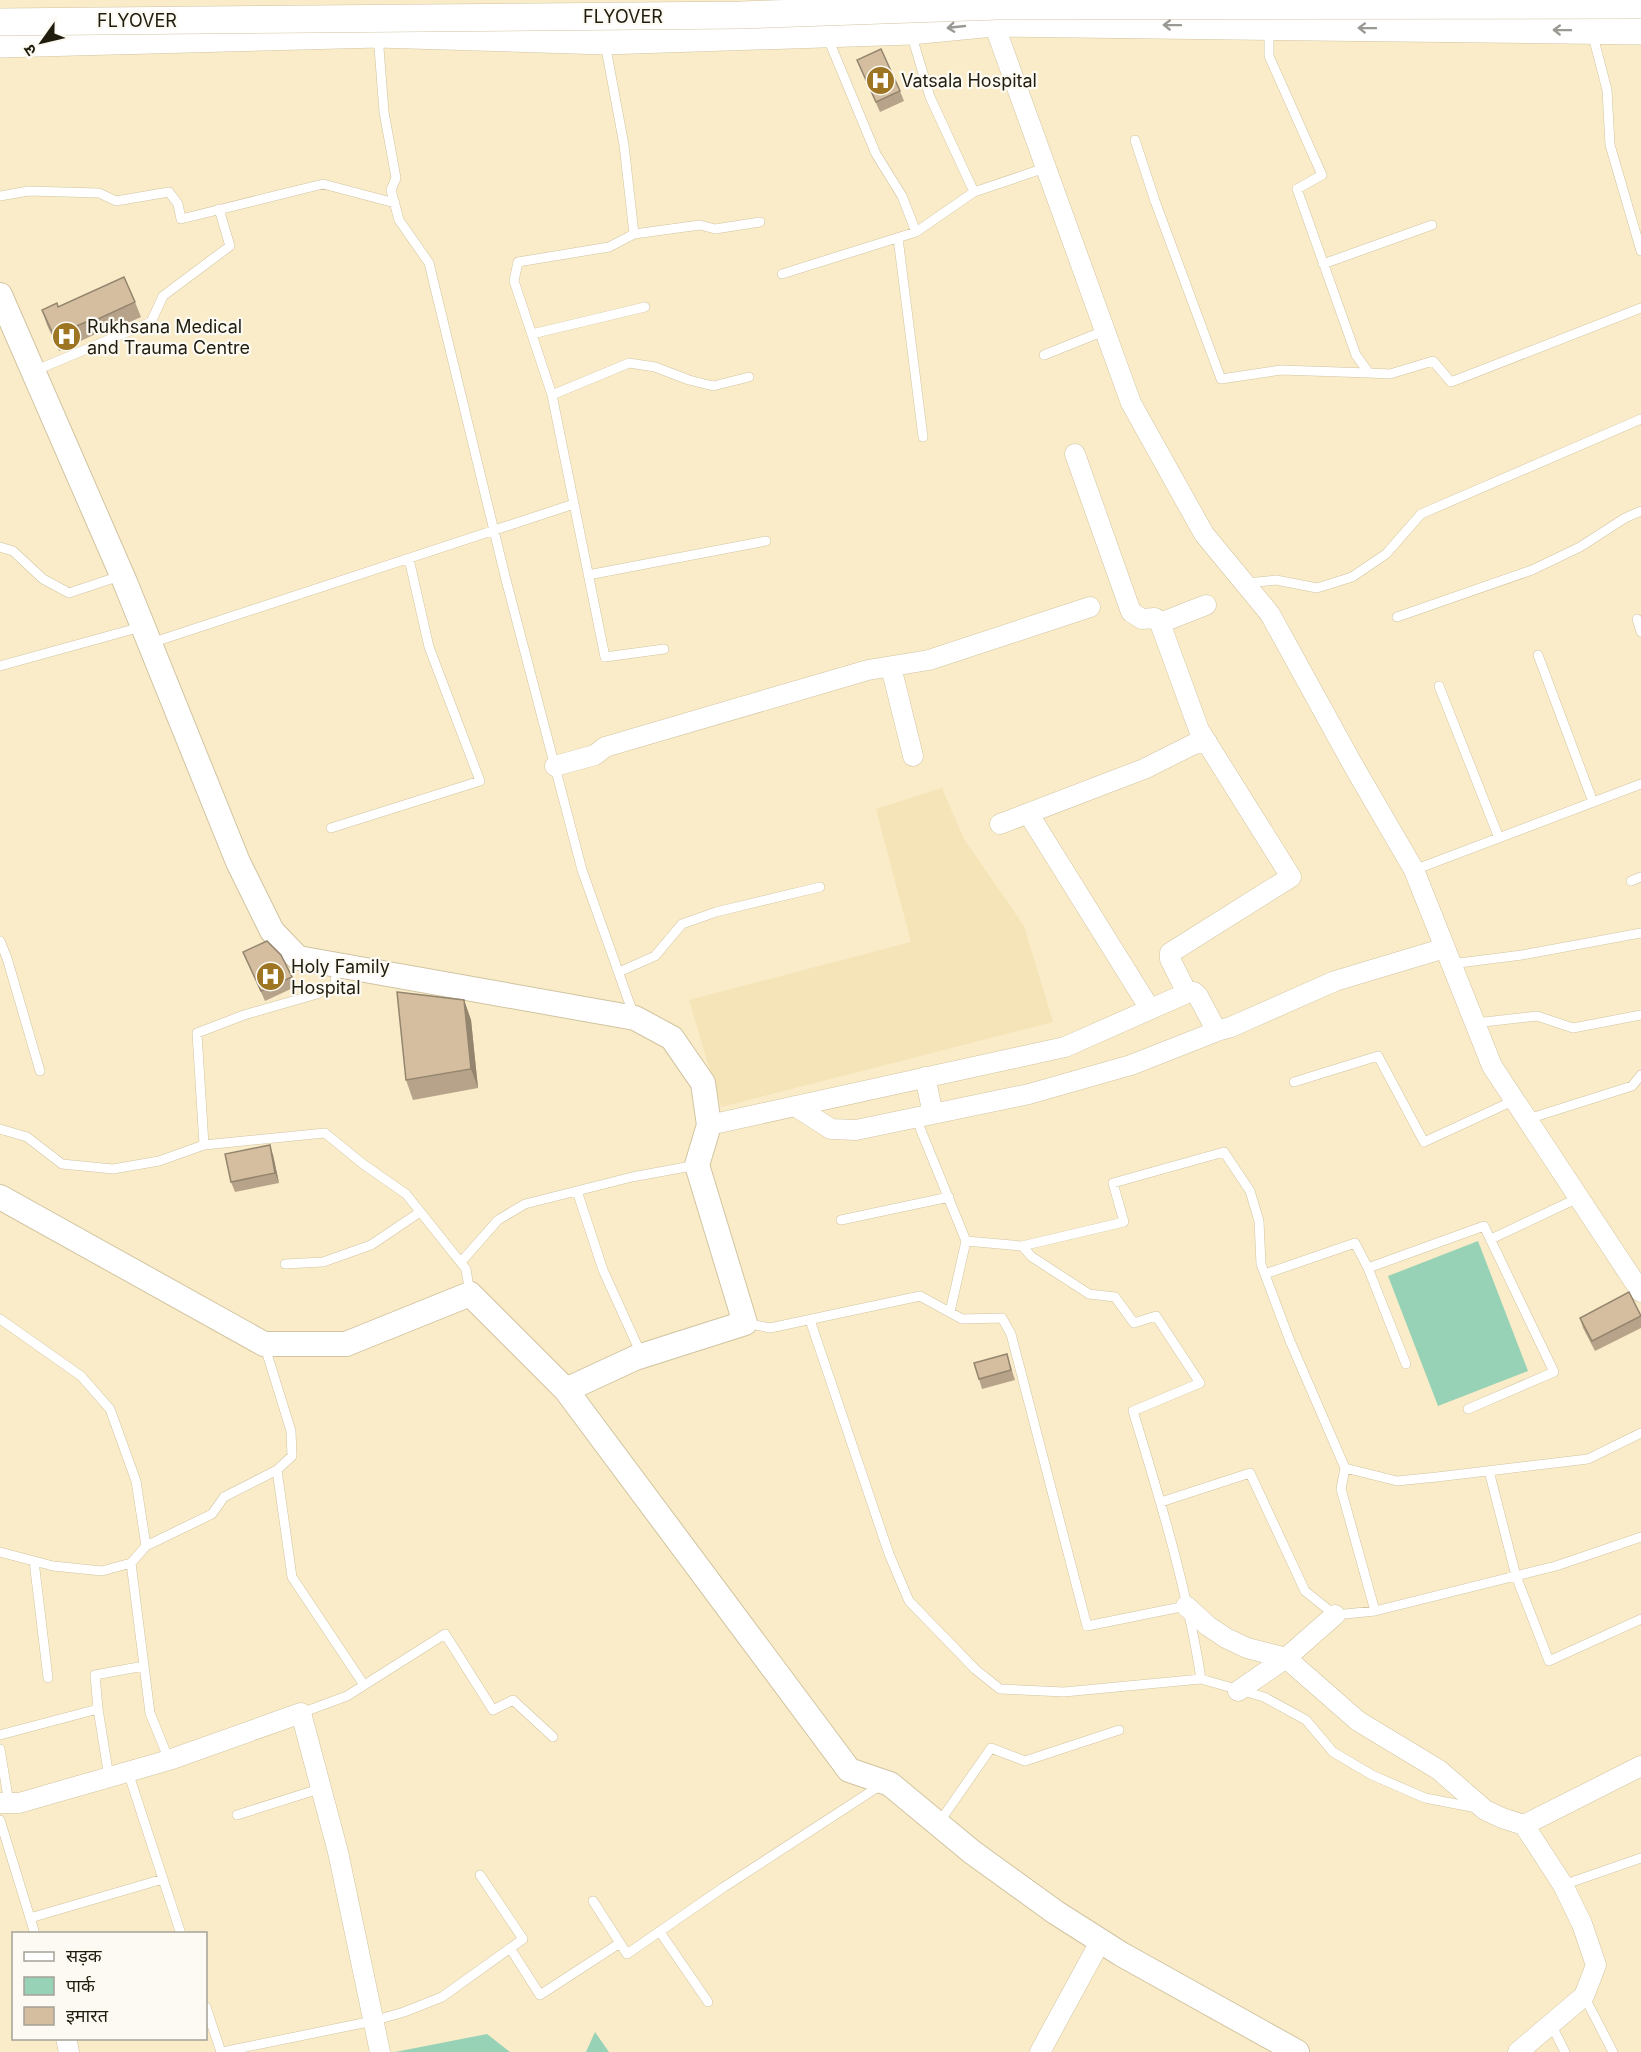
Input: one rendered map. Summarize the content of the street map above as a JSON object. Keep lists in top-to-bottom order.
{
  "streets": {
    "main road": ["FLYOVER"]
  },
  "places": {
    "hospital": ["Vatsala Hospital", "Rukhsana Medical and Trauma Centre", "Holy Family Hospital"]
  },
  "legend": ["सड़क", "पार्क", "इमारत"],
  "north": "bottom left"
}
